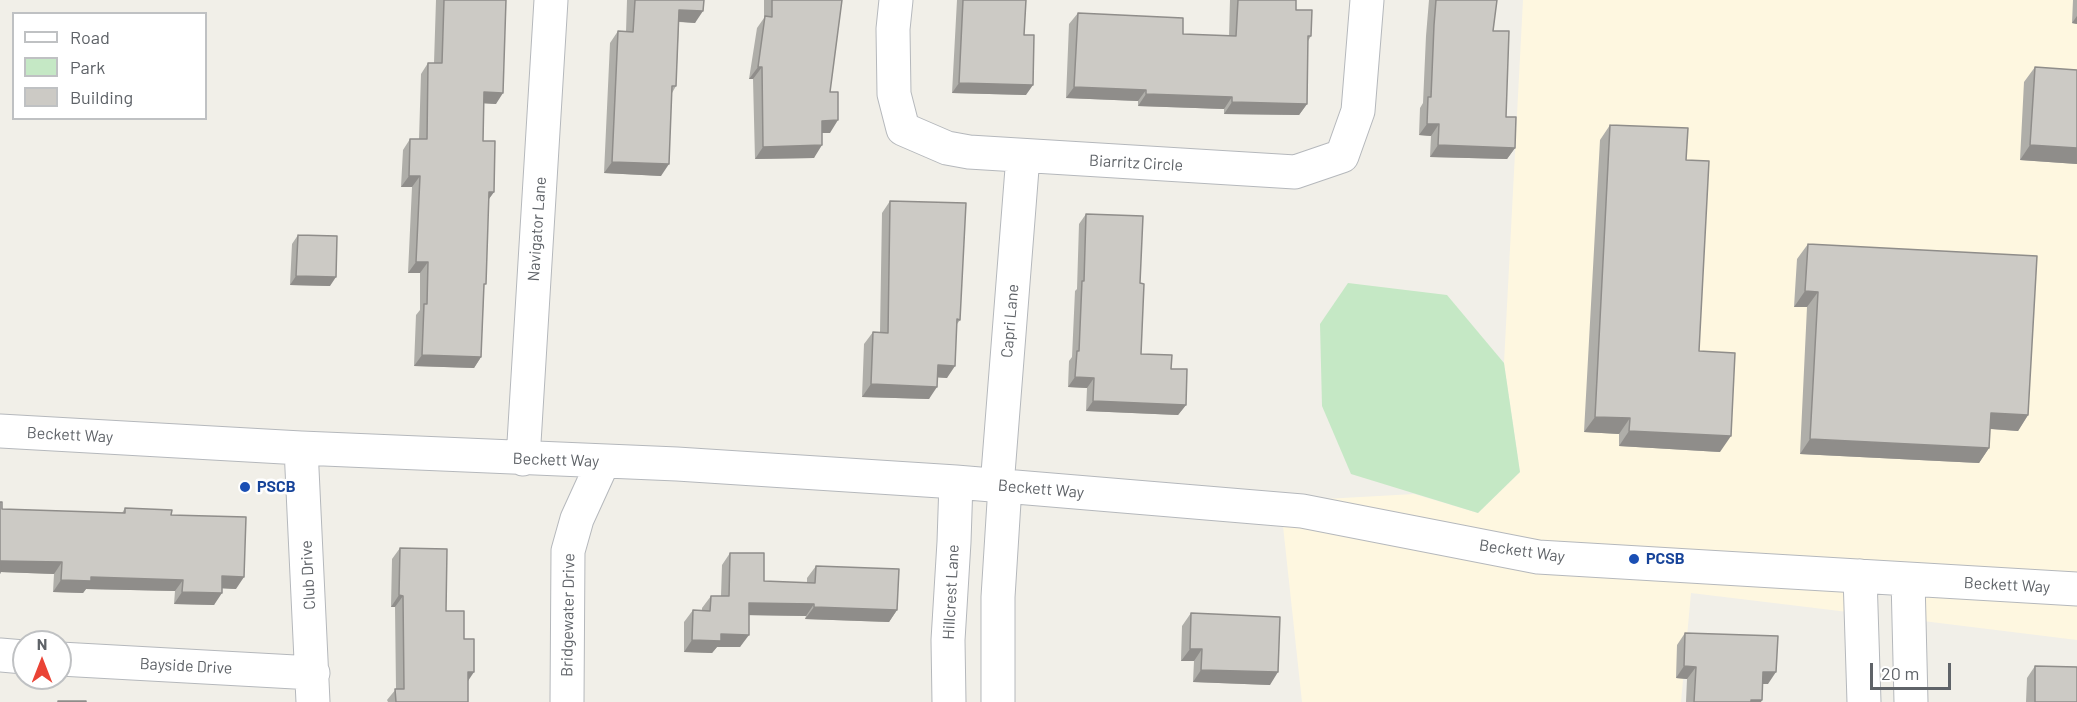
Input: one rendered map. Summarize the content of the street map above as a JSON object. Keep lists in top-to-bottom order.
{
  "streets": {
    "street": [
      "Biarritz Circle",
      "Navigator Lane",
      "Capri Lane",
      "Beckett Way",
      "Club Drive",
      "Hillcrest Lane",
      "Bridgewater Drive",
      "Bayside Drive"
    ]
  },
  "crossings": [
    ["Biarritz Circle", "Capri Lane"],
    ["Navigator Lane", "Beckett Way"],
    ["Capri Lane", "Beckett Way"],
    ["Beckett Way", "Club Drive"],
    ["Beckett Way", "Hillcrest Lane"],
    ["Beckett Way", "Bridgewater Drive"],
    ["Club Drive", "Bayside Drive"]
  ],
  "places": ["PSCB", "PCSB"],
  "legend": ["Road", "Park", "Building"],
  "scale_bar": "20 m",
  "north": "top"
}
